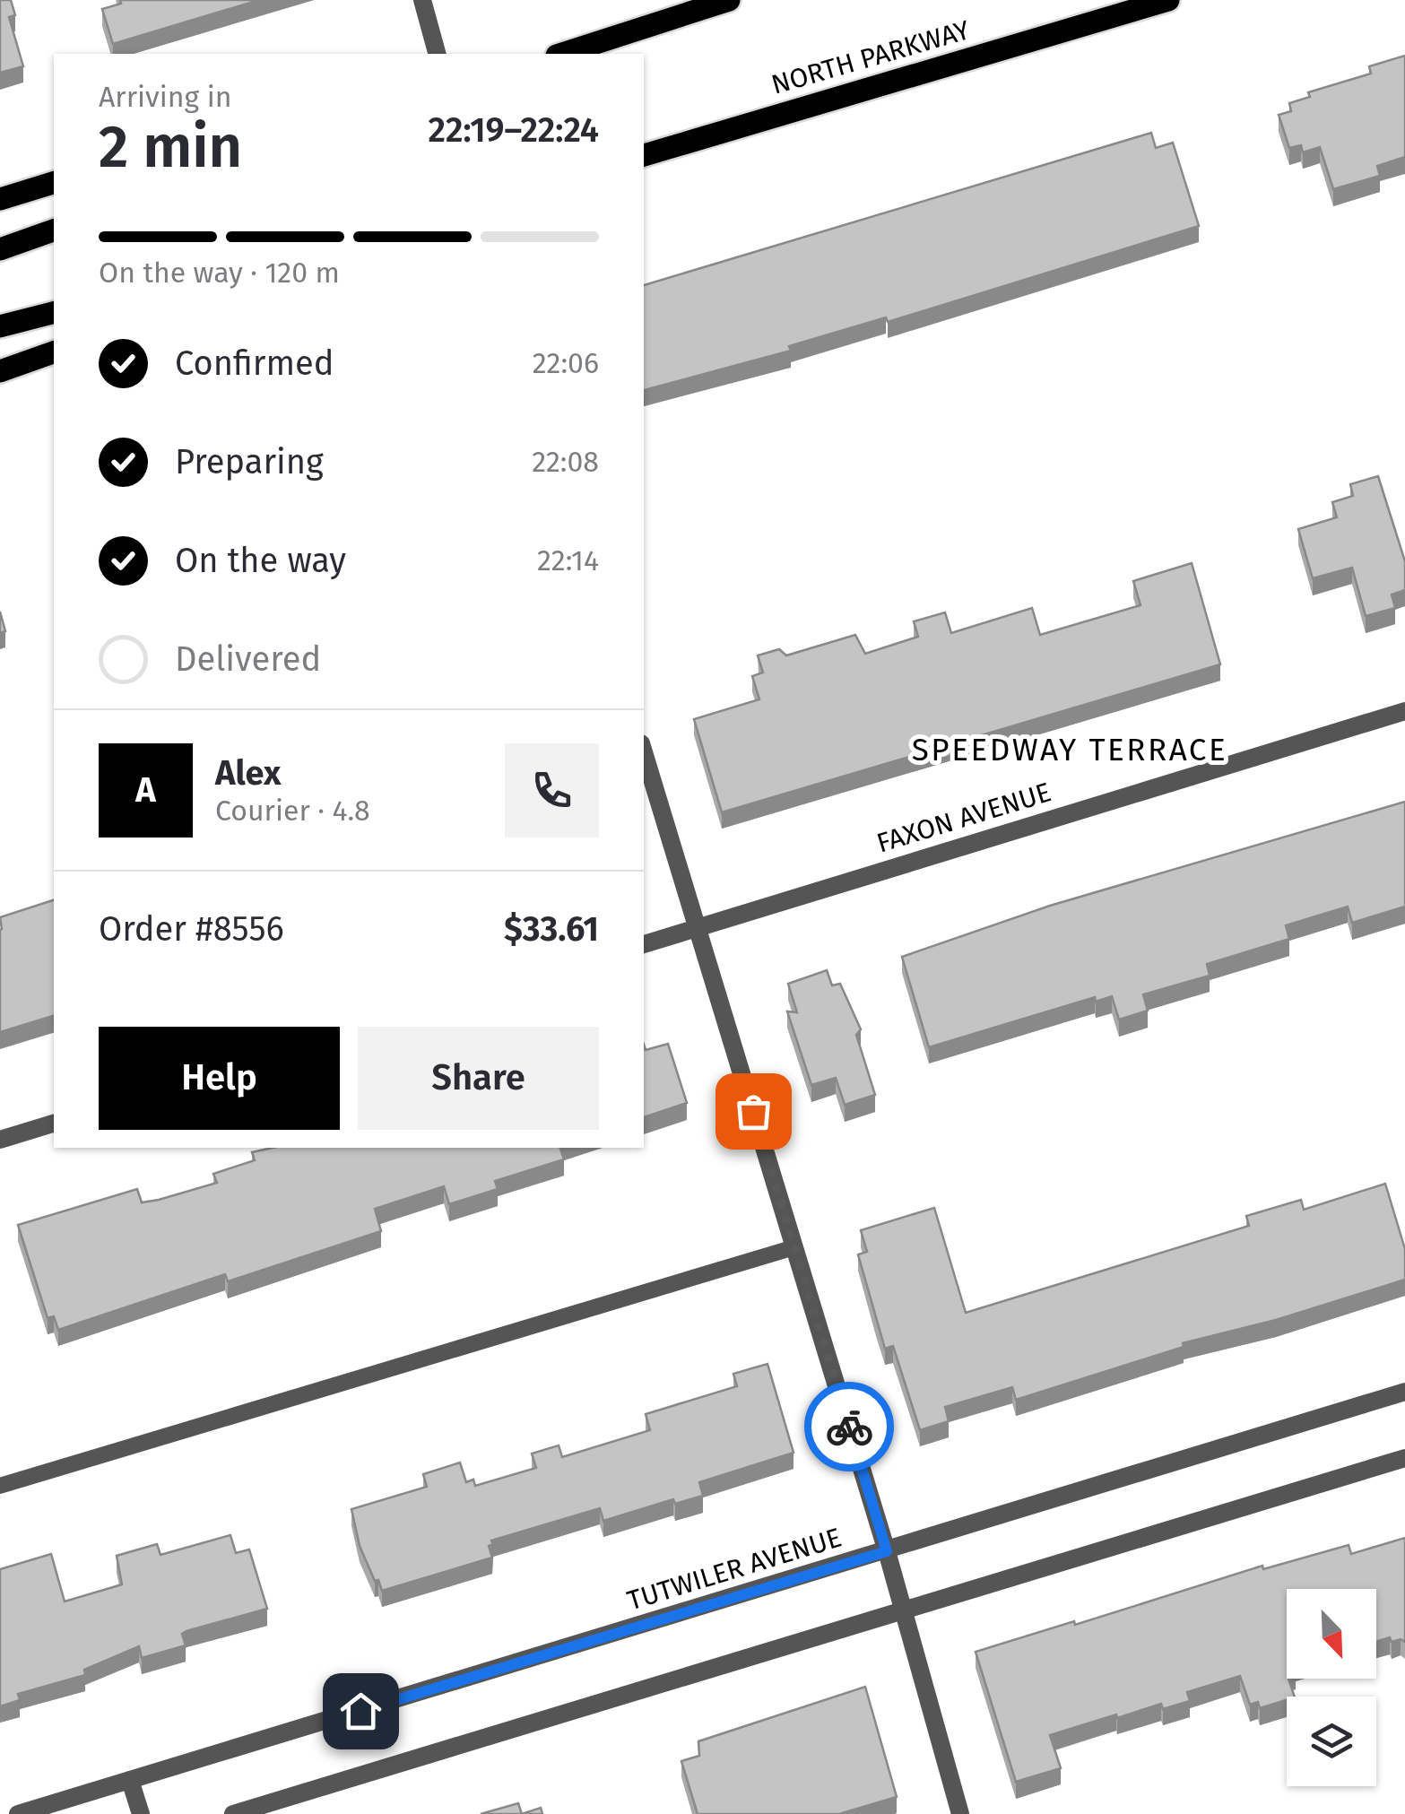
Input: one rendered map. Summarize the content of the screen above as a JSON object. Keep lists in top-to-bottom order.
{
  "streets": {
    "main road": ["NORTH PARKWAY"],
    "street": ["FAXON AVENUE", "TUTWILER AVENUE"]
  },
  "districts": ["SPEEDWAY TERRACE"],
  "north": "bottom right",
  "page": {
    "heading": ["2 min", "Arriving in", "22:19–22:24"],
    "panel": [
      "Alex",
      "Courier · 4.8",
      "Order #8556",
      "$33.61"
    ],
    "bar": "On the way · 120 m",
    "list": [
      ["Confirmed", "22:06"],
      ["Preparing", "22:08"],
      ["On the way", "22:14"],
      "Delivered"
    ],
    "round": "A",
    "buttons": ["Help", "Share"]
  }
}
